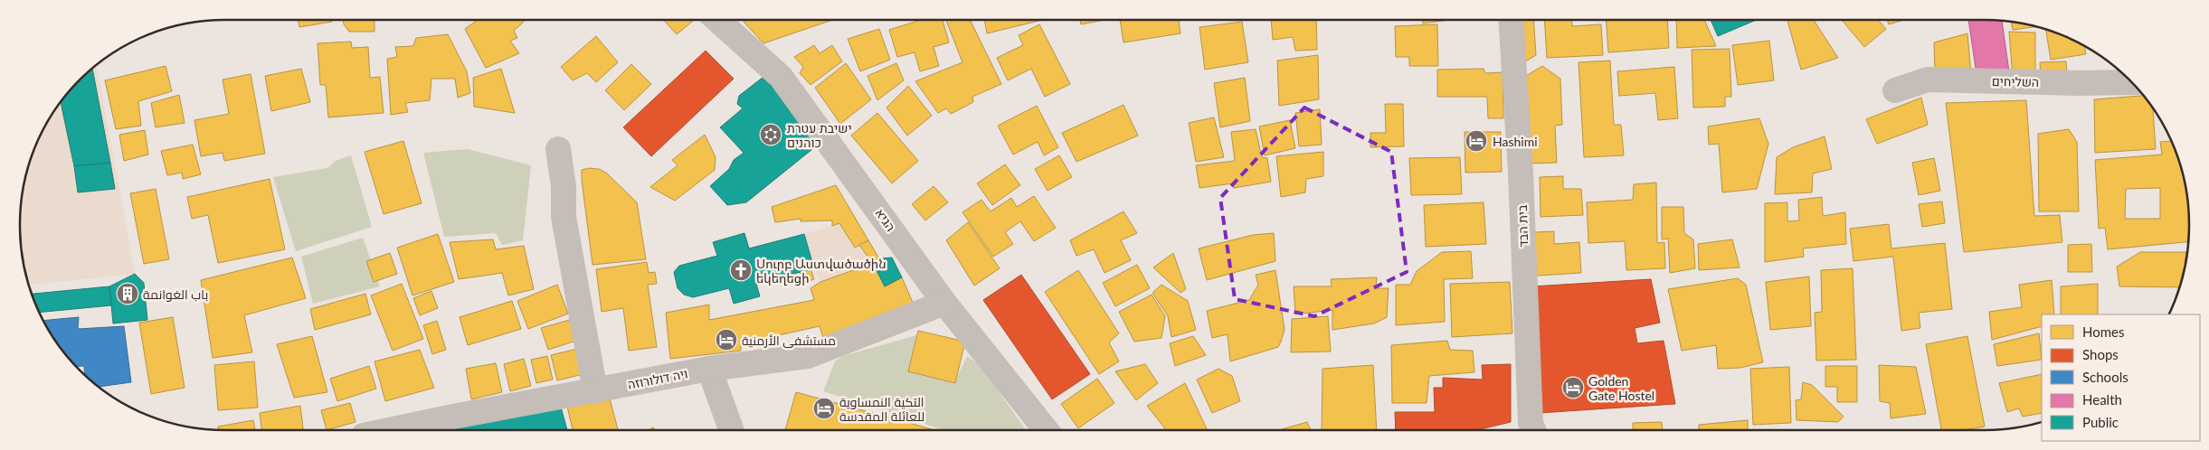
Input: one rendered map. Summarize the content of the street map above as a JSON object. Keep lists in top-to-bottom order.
{
  "streets": {
    "street": [
      "השליחים",
      "הגיא",
      "בית הבד",
      "ויה דולורוזה"
    ]
  },
  "crossings": [
    ["הגיא", "ויה דולורוזה"]
  ],
  "places": {
    "synagogue": ["ישיבת עטרת כוהנים"],
    "hotel": [
      "Hashimi",
      "مستشفى الأرمنية",
      "Golden Gate Hostel",
      "التكية النمساوية للعائلة المقدسة"
    ],
    "church": ["Սուրբ Աստվածածին եկեղեցի"],
    "building": ["باب الغوانمة"]
  },
  "legend": [
    "Homes",
    "Shops",
    "Schools",
    "Health",
    "Public"
  ]
}
